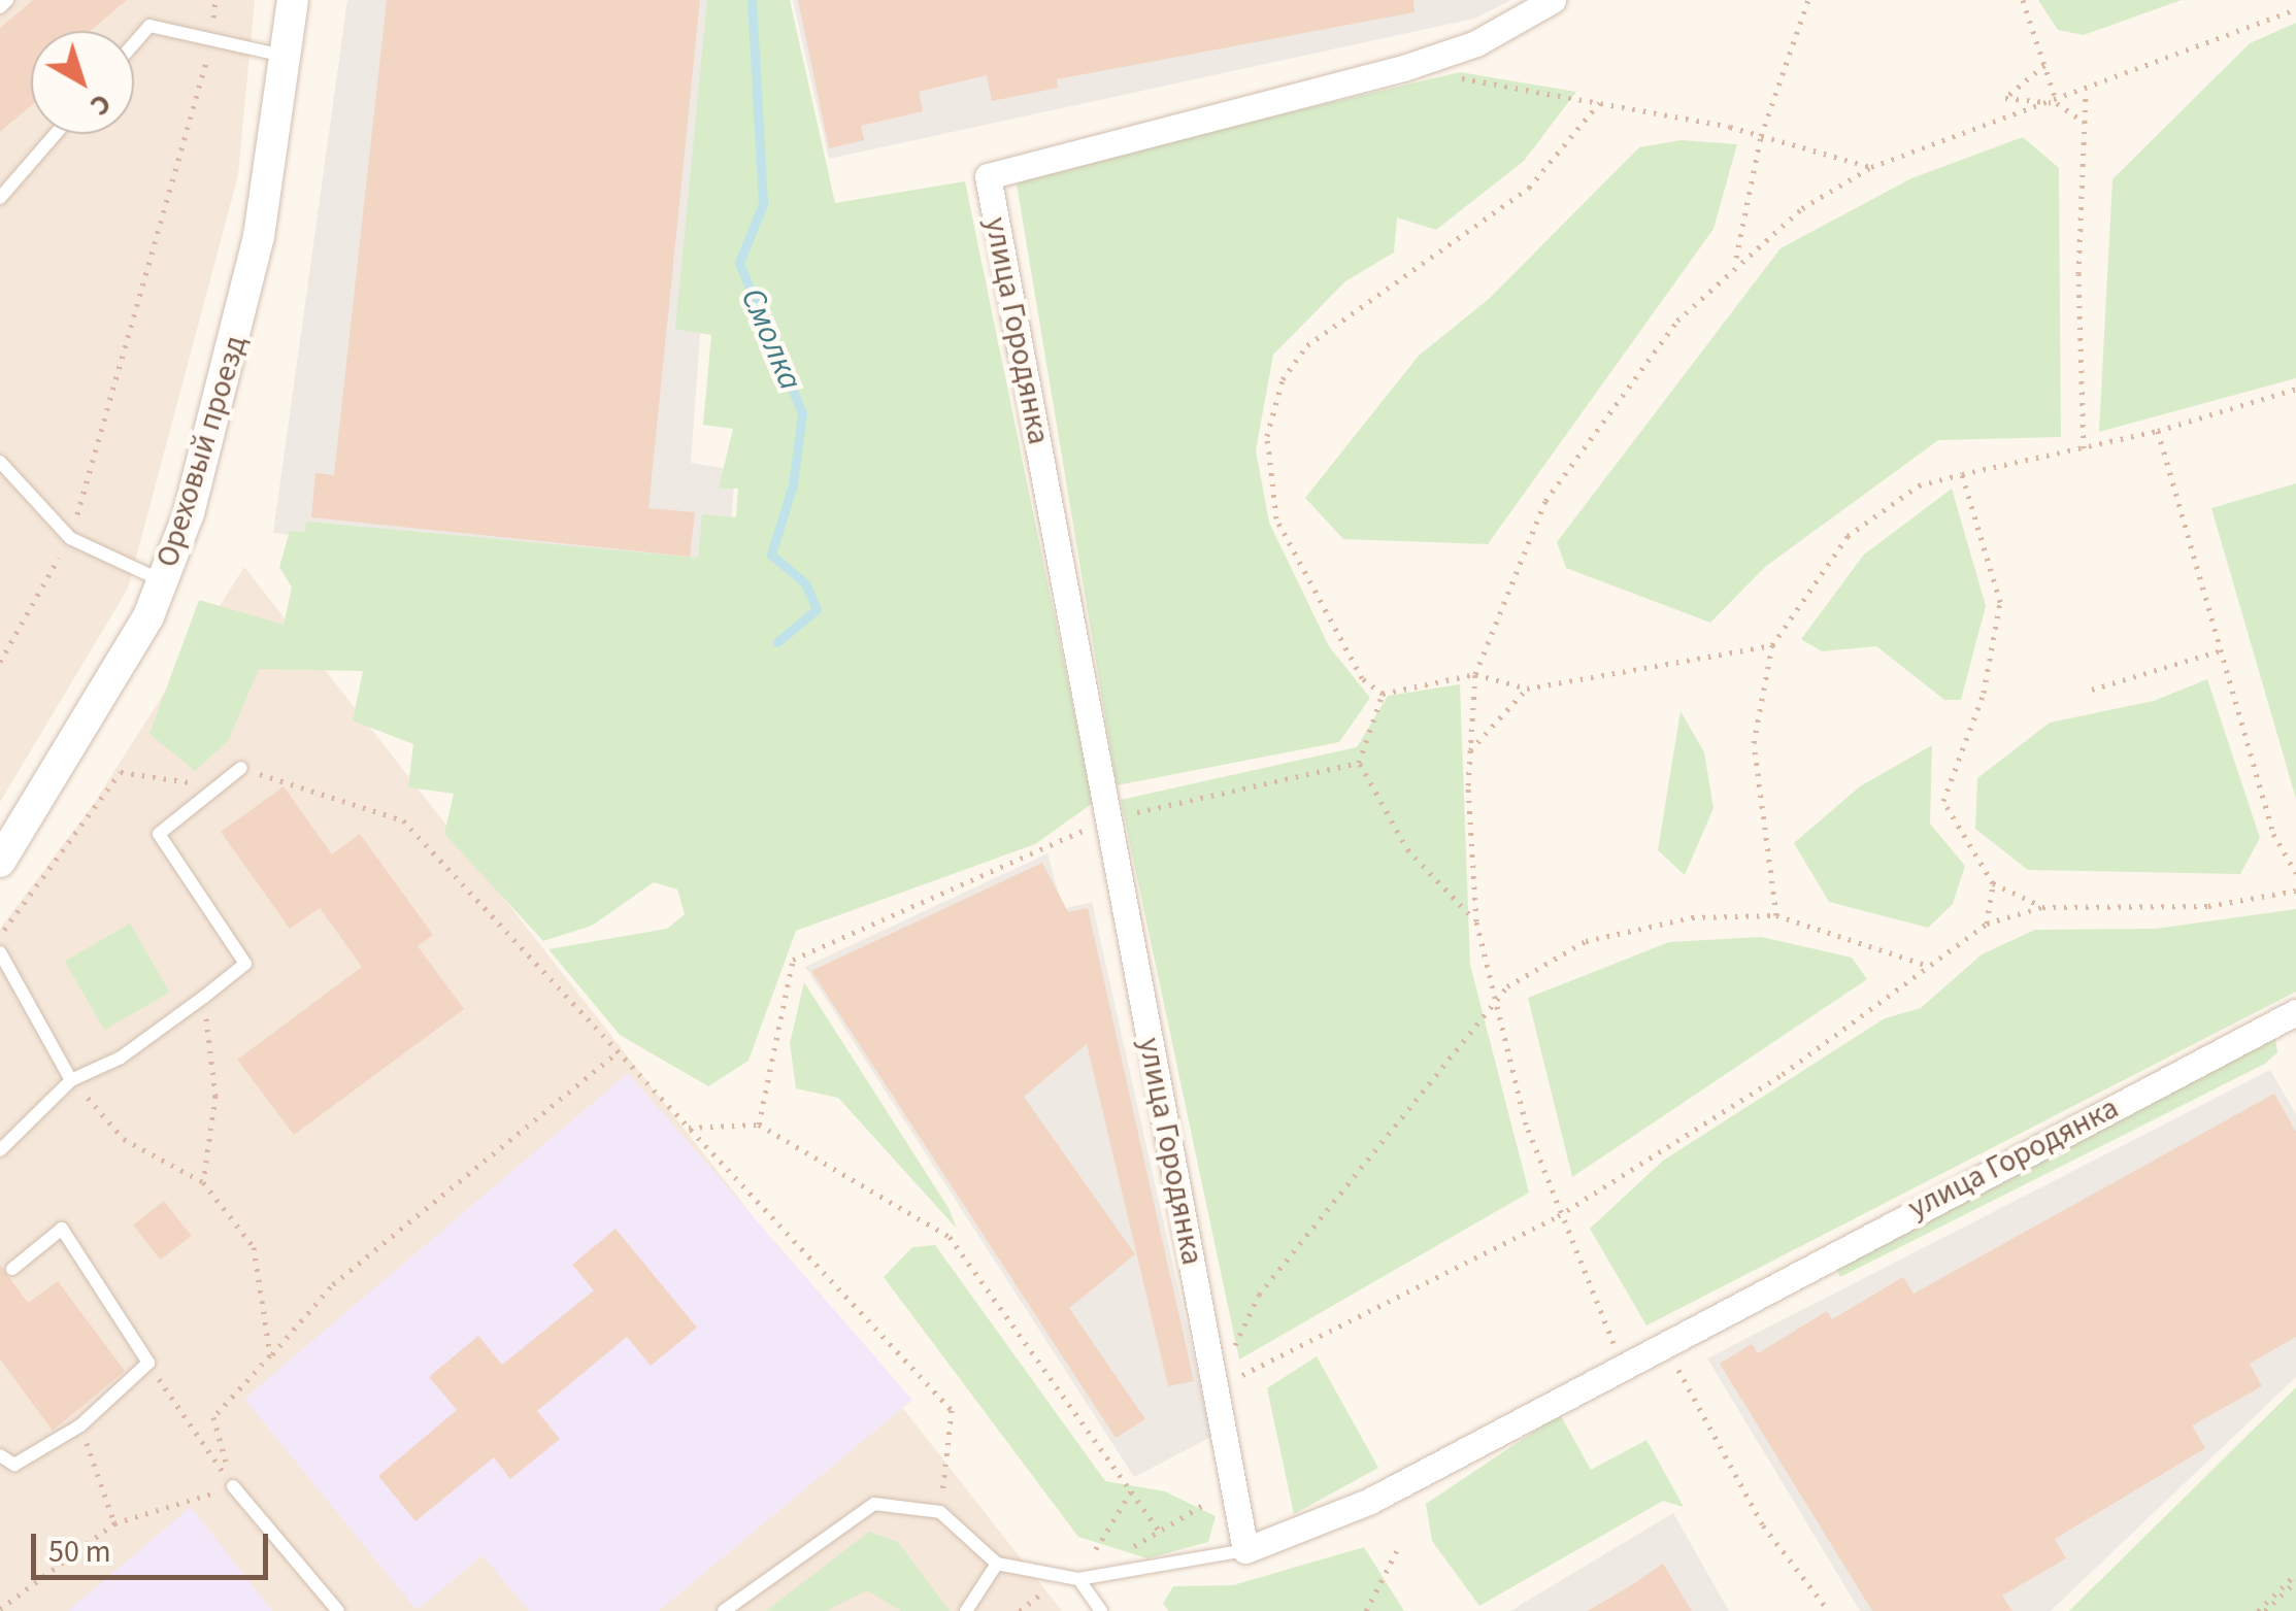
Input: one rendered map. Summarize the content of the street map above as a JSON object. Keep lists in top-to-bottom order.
{
  "streets": {
    "street": ["улица Городянка", "Ореховый проезд"]
  },
  "water": ["Смолка"],
  "scale_bar": "50 m",
  "north": "bottom right"
}
